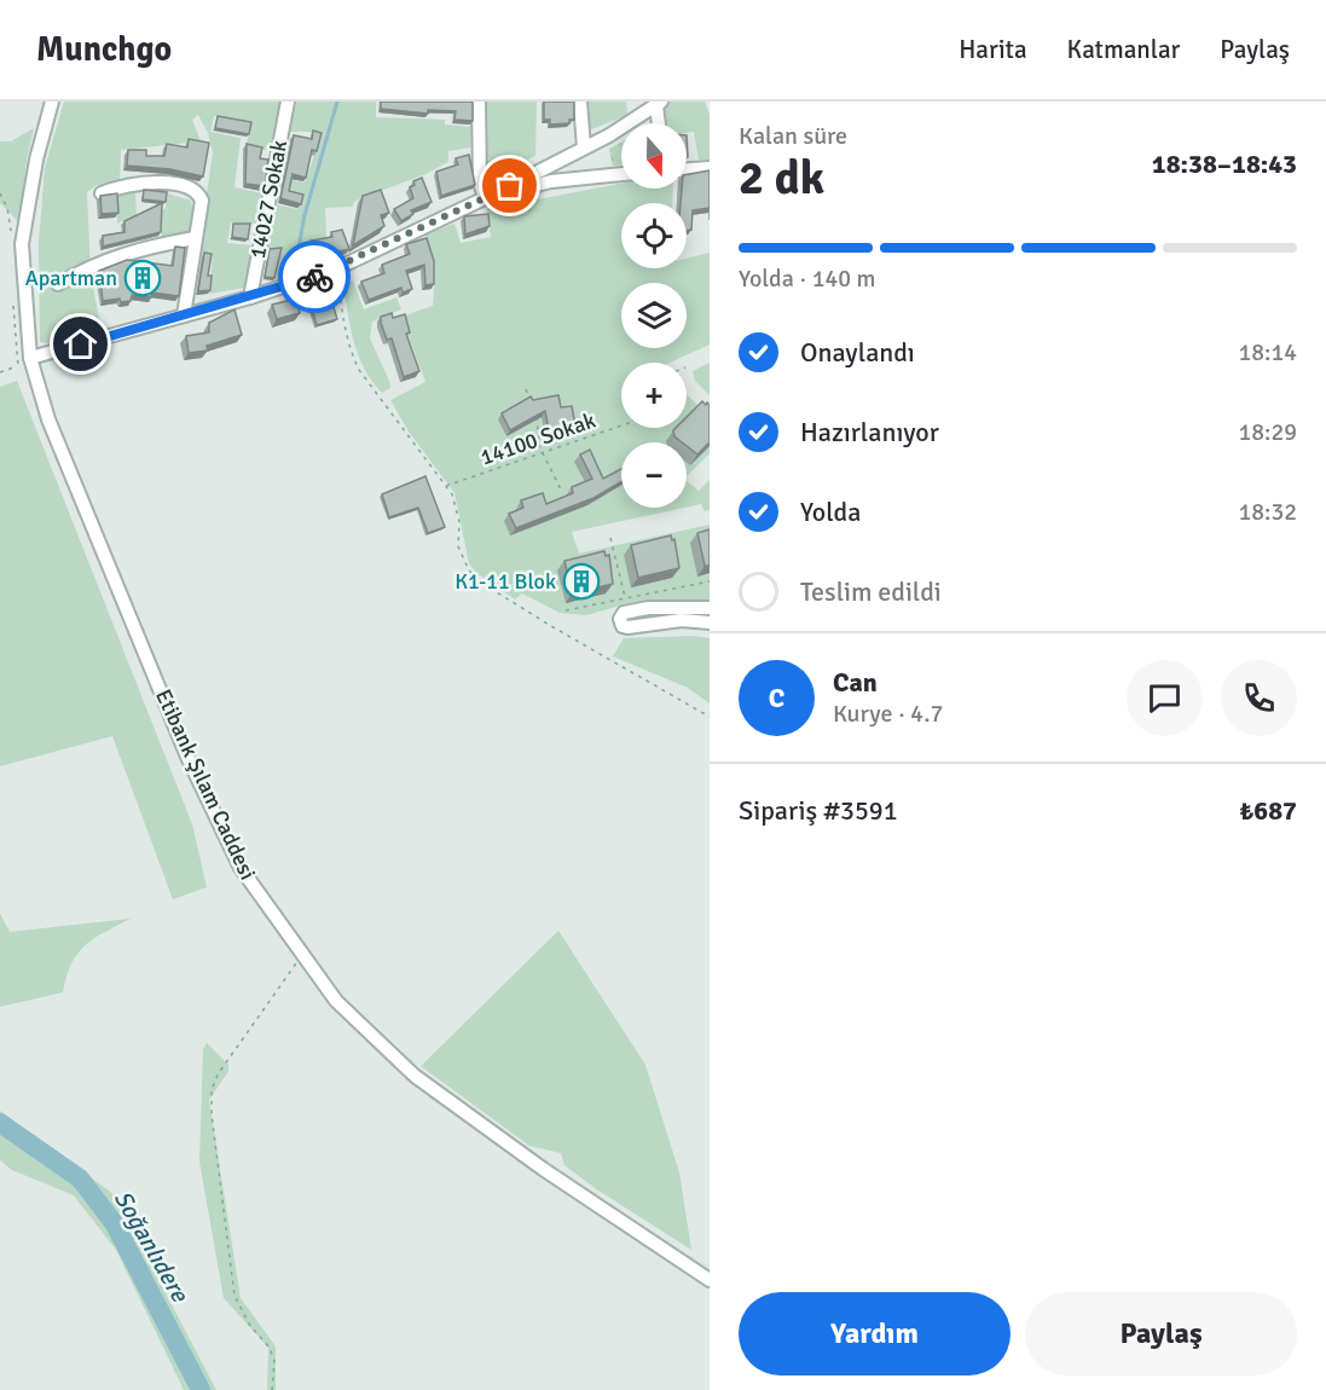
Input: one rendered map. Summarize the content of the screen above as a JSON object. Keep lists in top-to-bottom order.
{
  "streets": {
    "street": ["14027 Sokak", "Etibank Şılam Caddesi"],
    "path": ["14100 Sokak"]
  },
  "water": ["Soğanlıdere"],
  "places": {
    "building": ["Apartman", "K1-11 Blok"]
  },
  "north": "bottom",
  "page": {
    "header": "Munchgo",
    "nav": ["Harita", "Katmanlar", "Paylaş"],
    "heading": ["2 dk", "Kalan süre", "18:38–18:43"],
    "panel": [
      "Can",
      "Kurye · 4.7",
      "Sipariş #3591",
      "₺687"
    ],
    "map_buttons": ["+", "−"],
    "bar": "Yolda · 140 m",
    "list": [
      ["Onaylandı", "18:14"],
      ["Hazırlanıyor", "18:29"],
      ["Yolda", "18:32"],
      "Teslim edildi"
    ],
    "round": "C",
    "buttons": ["Yardım", "Paylaş"]
  }
}
